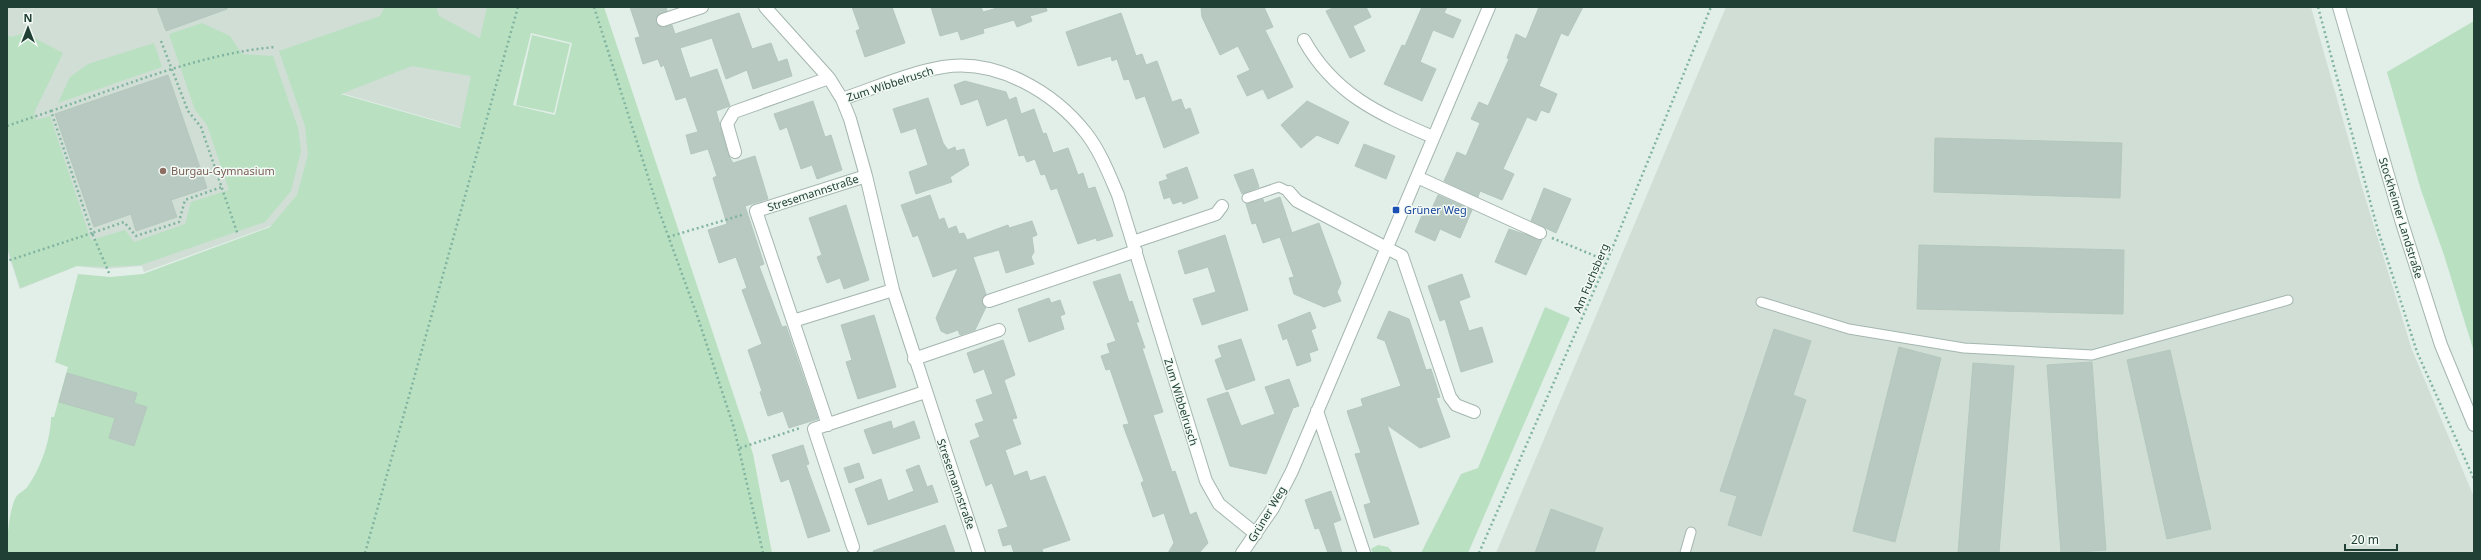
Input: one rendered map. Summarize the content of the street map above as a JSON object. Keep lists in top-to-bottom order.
{
  "streets": {
    "street": [
      "Zum Wibbelrusch",
      "Stresemannstraße",
      "Stockheimer Landstraße",
      "Grüner Weg"
    ],
    "path": ["Am Fuchsberg"]
  },
  "crossings": [
    ["Zum Wibbelrusch", "Stresemannstraße"],
    ["Zum Wibbelrusch", "Grüner Weg"]
  ],
  "places": {
    "other": ["Burgau-Gymnasium"],
    "transit": ["Grüner Weg"]
  },
  "scale_bar": "20 m",
  "north": "top"
}
